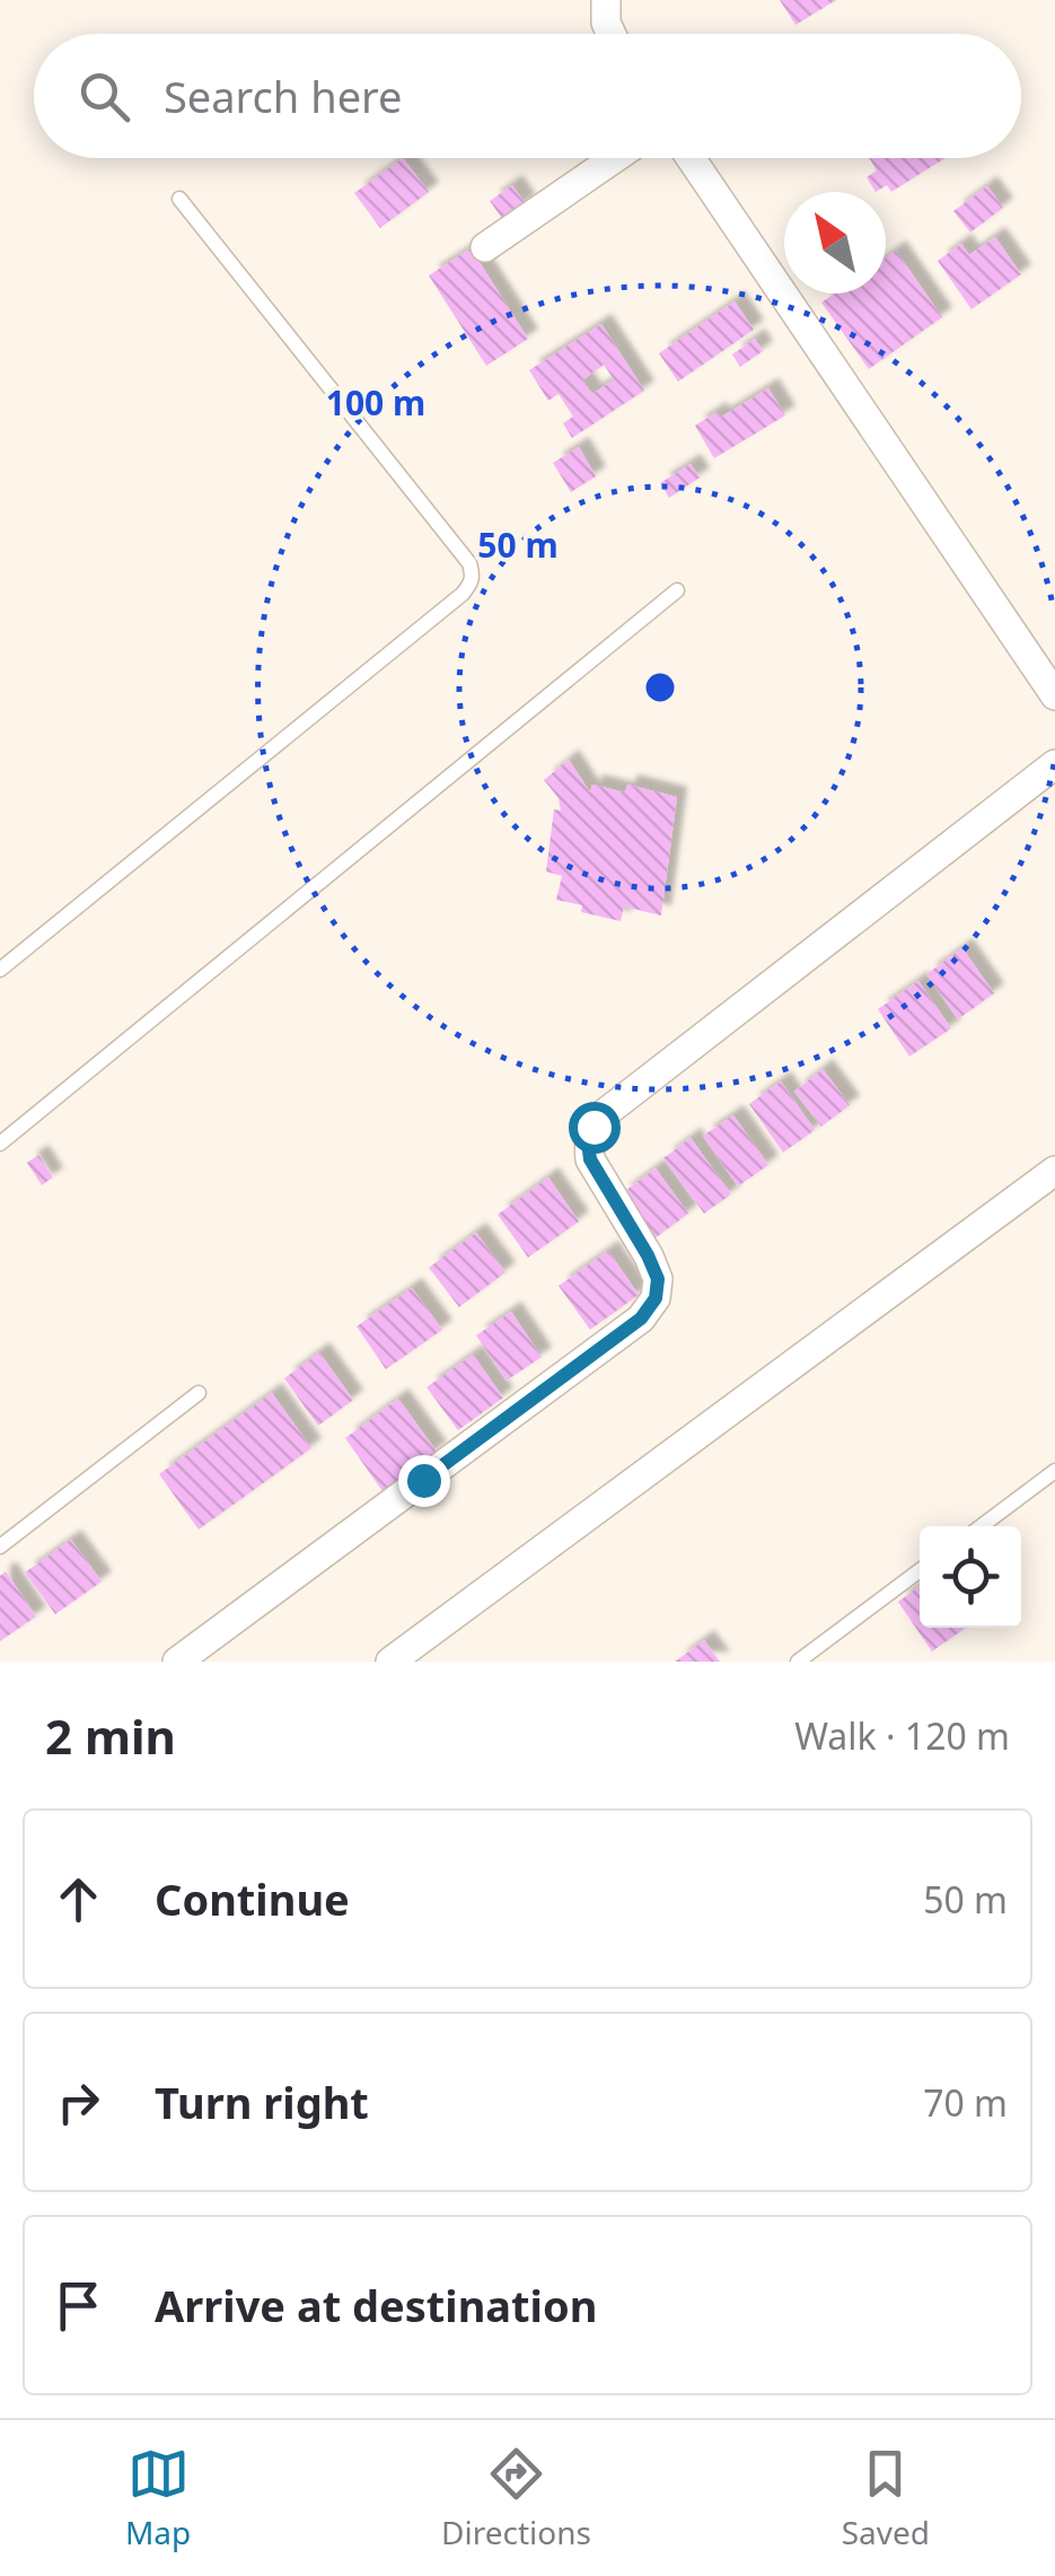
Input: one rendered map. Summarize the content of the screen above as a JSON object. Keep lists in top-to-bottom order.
{
  "north": "top left",
  "page": {
    "search": "Search here",
    "heading": ["2 min", "Walk · 120 m"],
    "list": [
      ["Continue", "50 m"],
      ["Turn right", "70 m"],
      "Arrive at destination"
    ],
    "nav": ["Map", "Directions", "Saved"]
  },
  "rings": ["100 m", "50 m"]
}
